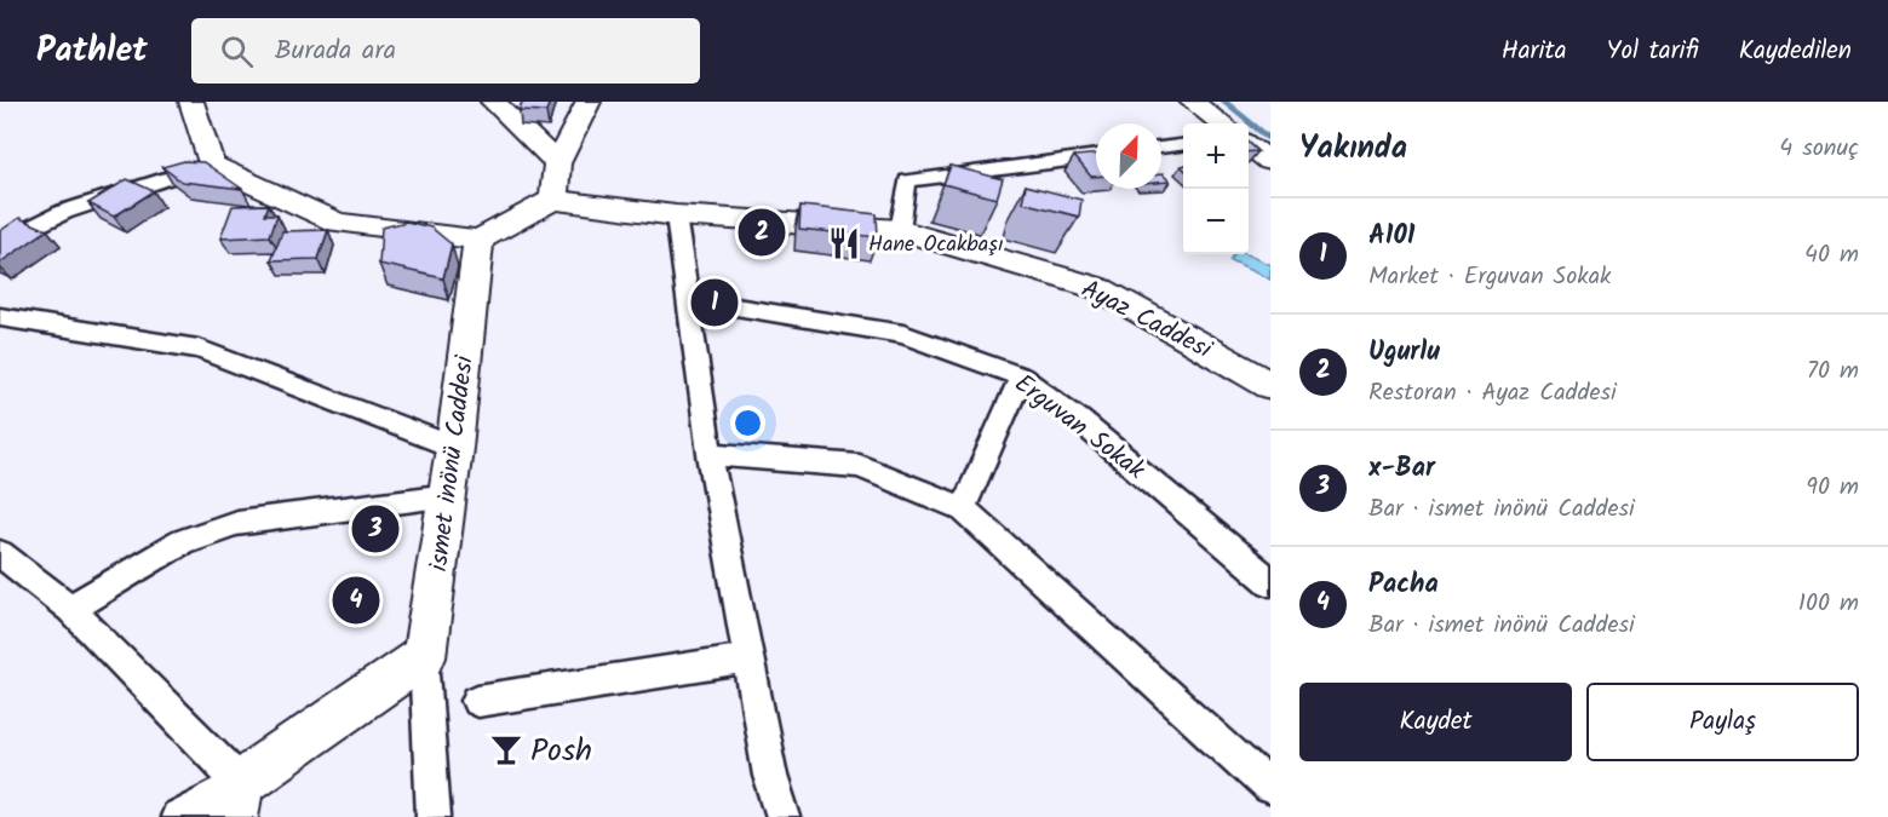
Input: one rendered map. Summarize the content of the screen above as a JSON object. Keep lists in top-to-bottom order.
{
  "streets": {
    "street": ["Ayaz Caddesi", "Erguvan Sokak", "ismet inönü Caddesi"]
  },
  "places": {
    "restaurant": ["Hane Ocakbaşı"],
    "bar": ["Posh"]
  },
  "north": "top right",
  "page": {
    "header": "Pathlet",
    "search": "Burada ara",
    "nav": ["Harita", "Yol tarifi", "Kaydedilen"],
    "heading": ["Yakında", "4 sonuç"],
    "map_buttons": ["+", "−"],
    "list": [
      {
        "mark": "1",
        "name": "A101",
        "note": "Market · Erguvan Sokak",
        "value": "40 m"
      },
      {
        "mark": "2",
        "name": "Ugurlu",
        "note": "Restoran · Ayaz Caddesi",
        "value": "70 m"
      },
      {
        "mark": "3",
        "name": "x-Bar",
        "note": "Bar · ismet inönü Caddesi",
        "value": "90 m"
      },
      {
        "mark": "4",
        "name": "Pacha",
        "note": "Bar · ismet inönü Caddesi",
        "value": "100 m"
      }
    ],
    "pins": [
      "2",
      "1",
      "3",
      "4"
    ],
    "buttons": ["Kaydet", "Paylaş"]
  }
}
